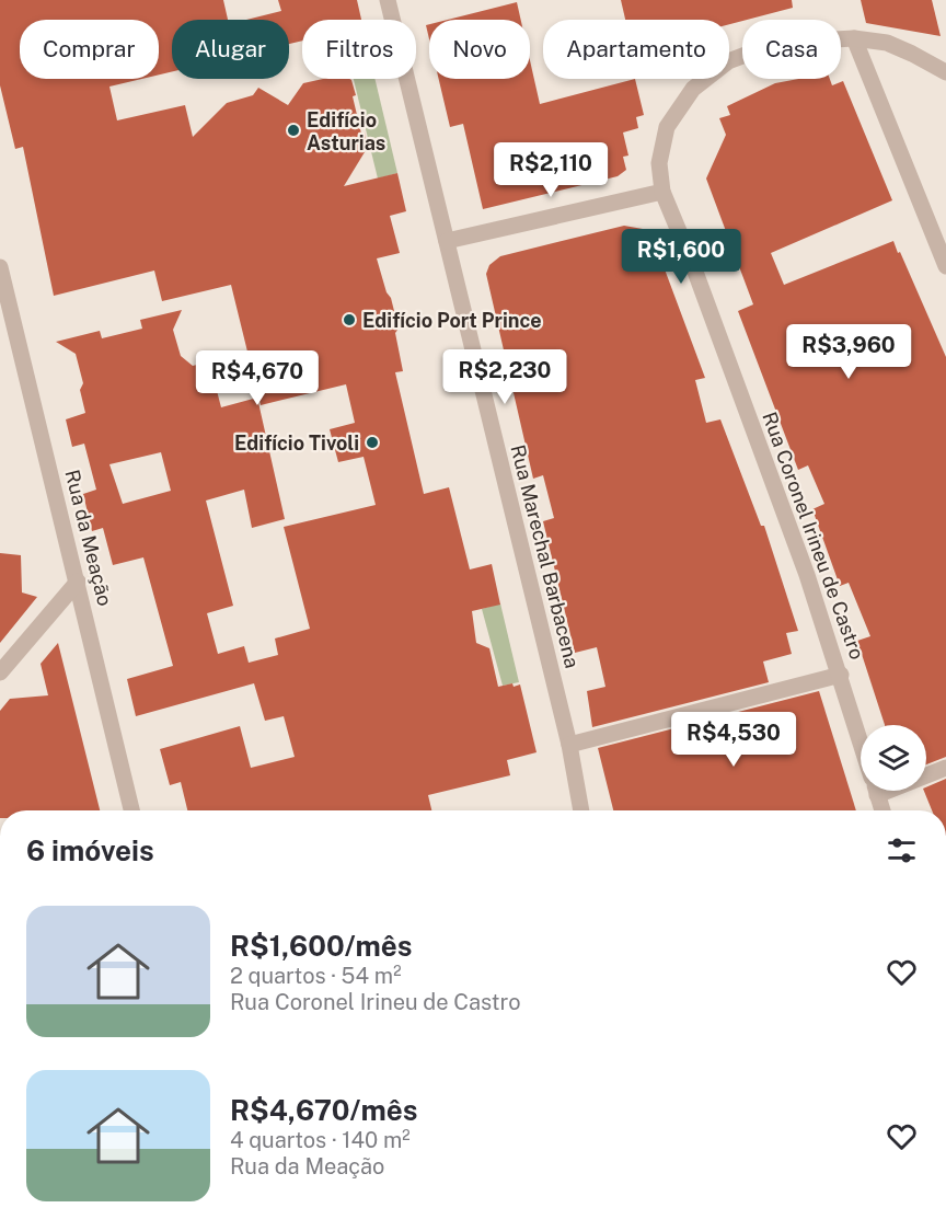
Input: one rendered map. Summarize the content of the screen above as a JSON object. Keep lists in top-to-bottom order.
{
  "streets": {
    "street": ["Rua Coronel Irineu de Castro", "Rua da Meação", "Rua Marechal Barbacena"]
  },
  "places": ["Edifício Asturias", "Edifício Port Prince", "Edifício Tivoli"],
  "page": {
    "chip": [
      "Comprar",
      "Alugar",
      "Filtros",
      "Novo",
      "Apartamento",
      "Casa"
    ],
    "price": [
      "R$2,110",
      "R$1,600",
      "R$3,960",
      "R$2,230",
      "R$4,670",
      "R$4,530"
    ],
    "heading": "6 imóveis",
    "list": [
      {
        "name": "R$1,600/mês",
        "note": "2 quartos · 54 m² · Rua Coronel Irineu de Castro"
      },
      {
        "name": "R$4,670/mês",
        "note": "4 quartos · 140 m² · Rua da Meação"
      }
    ]
  }
}
